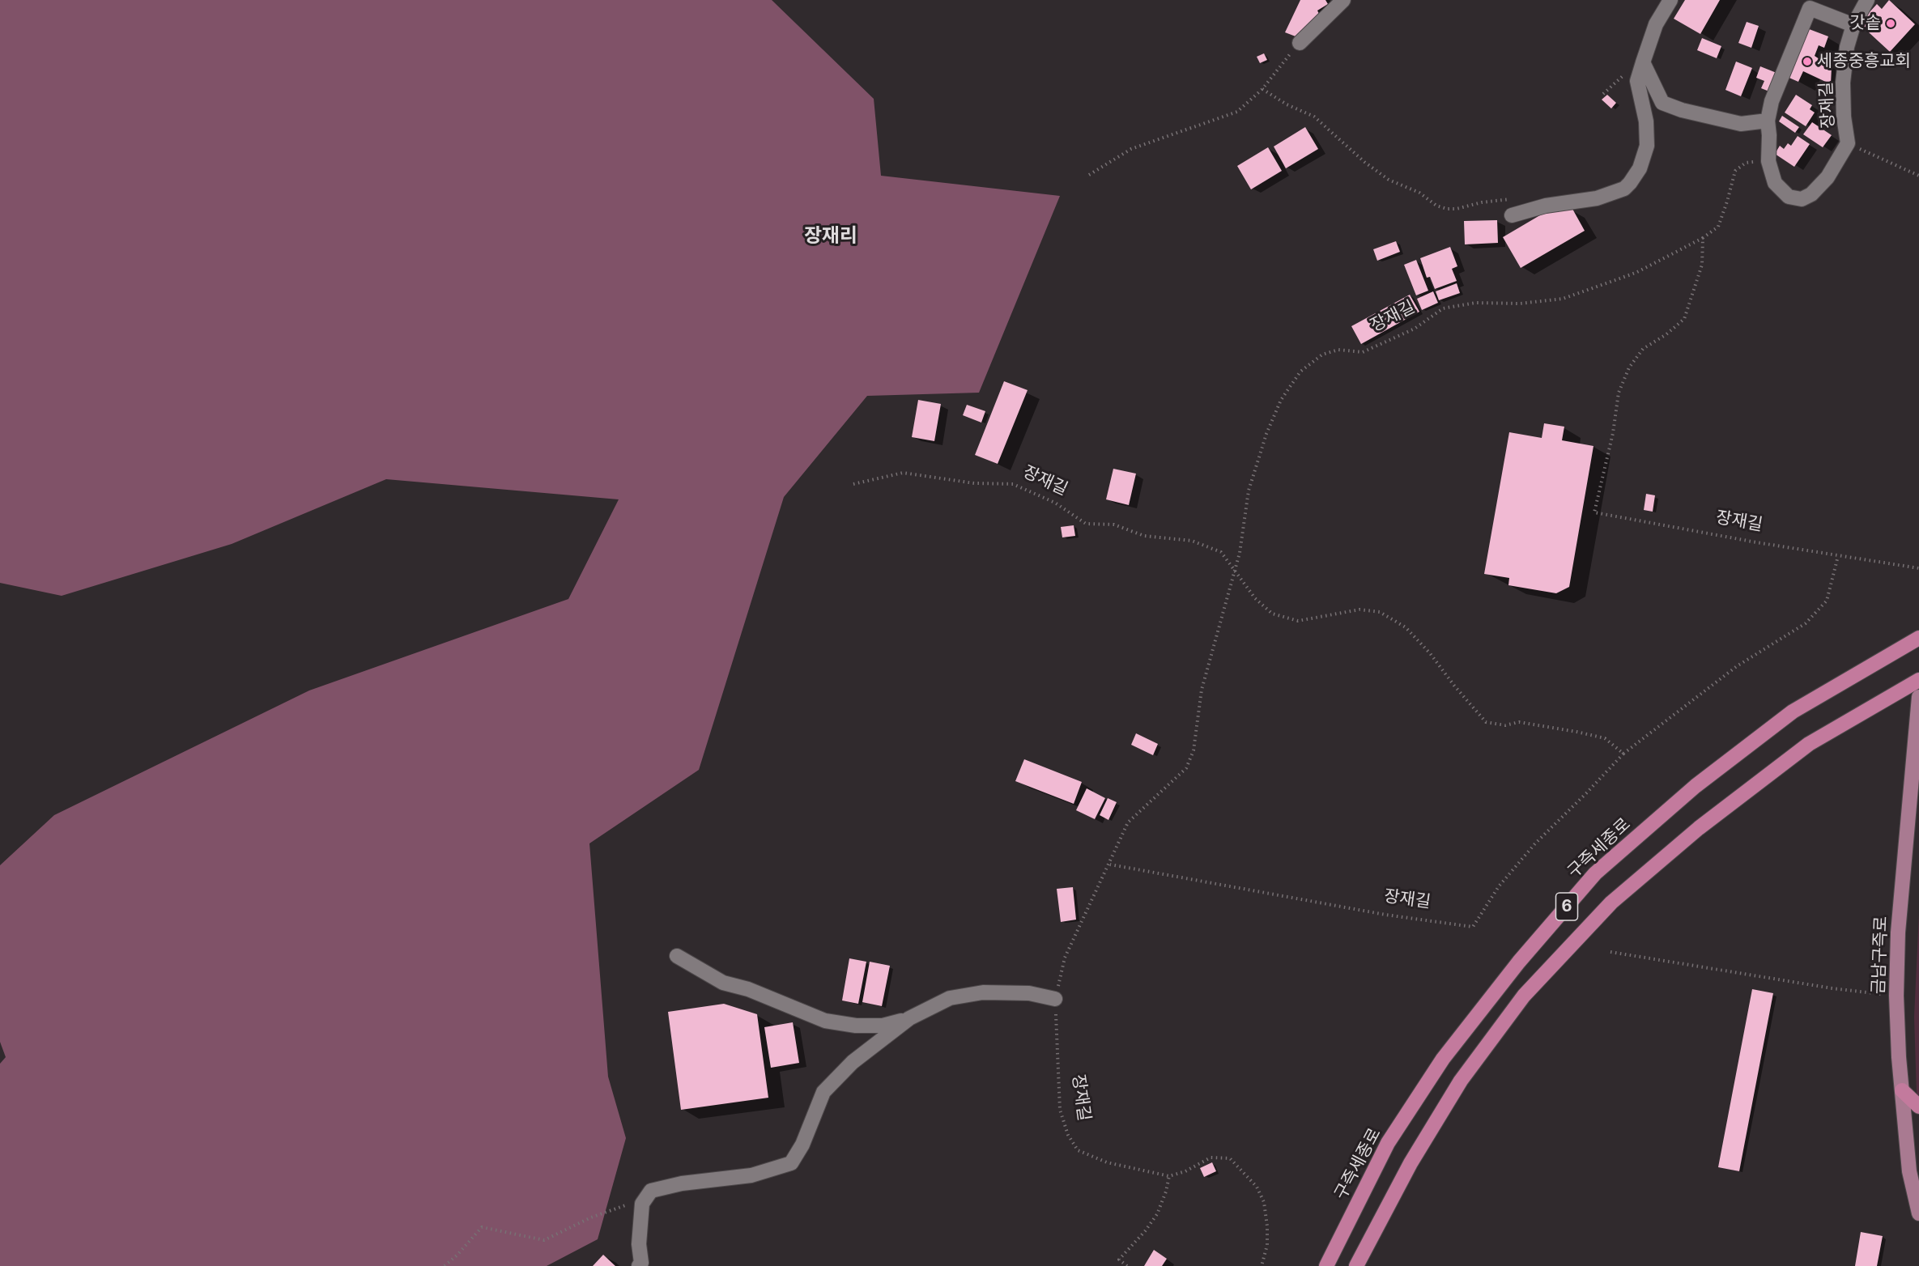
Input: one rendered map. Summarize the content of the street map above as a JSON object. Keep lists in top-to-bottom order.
{
  "streets": {
    "highway": ["구즉세종로", "6"],
    "main road": ["금남구즉로"],
    "street": ["장재길"]
  },
  "districts": ["장재리"],
  "places": ["갓솥", "세종중흥교회"]
}
